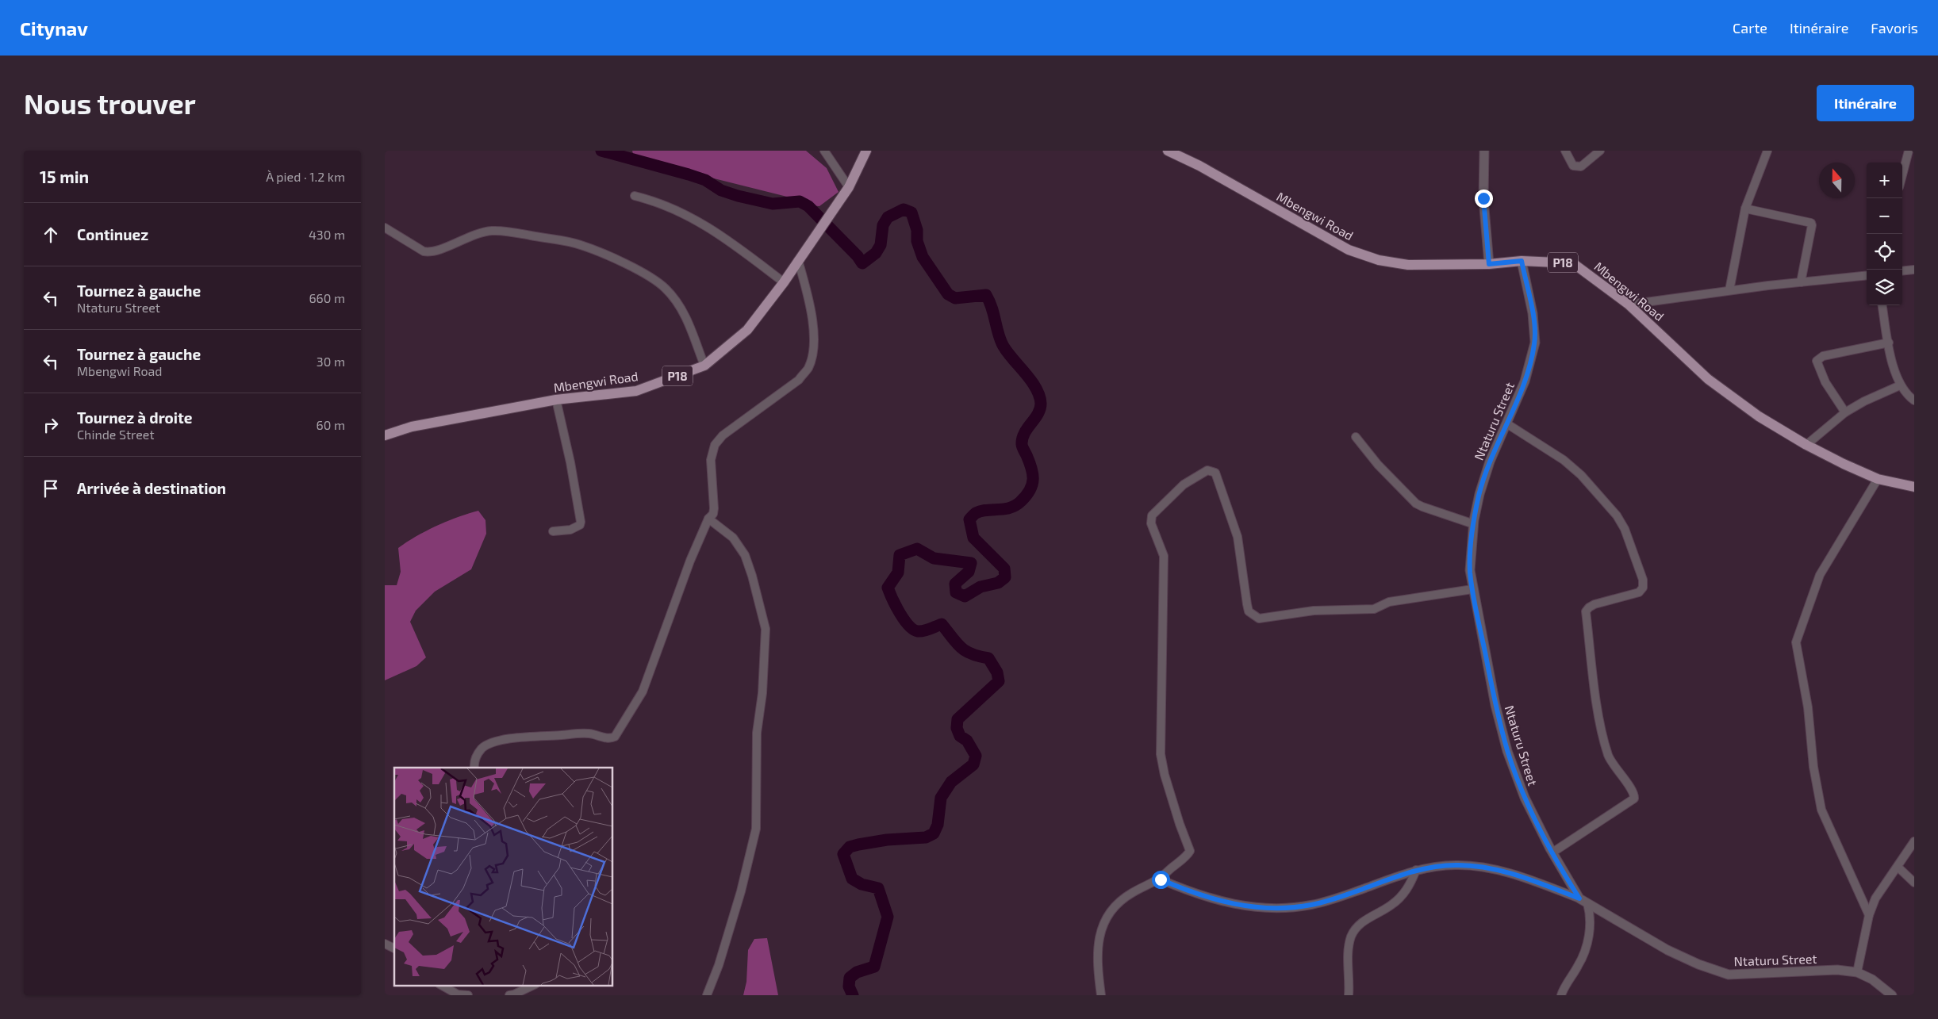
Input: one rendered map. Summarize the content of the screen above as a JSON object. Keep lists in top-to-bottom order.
{
  "streets": {
    "main road": ["Mbengwi Road", "P18"],
    "street": ["Ntaturu Street"]
  },
  "crossings": [
    ["Mbengwi Road", "Ntaturu Street"]
  ],
  "north": "top",
  "page": {
    "header": "Citynav",
    "nav": ["Carte", "Itinéraire", "Favoris"],
    "buttons": "Itinéraire",
    "title": "Nous trouver",
    "heading": ["15 min", "À pied · 1.2 km"],
    "map_buttons": ["+", "−"],
    "list": [
      ["Continuez", "430 m"],
      ["Tournez à gauche", "Ntaturu Street", "660 m"],
      ["Tournez à gauche", "Mbengwi Road", "30 m"],
      ["Tournez à droite", "Chinde Street", "60 m"],
      "Arrivée à destination"
    ]
  }
}
